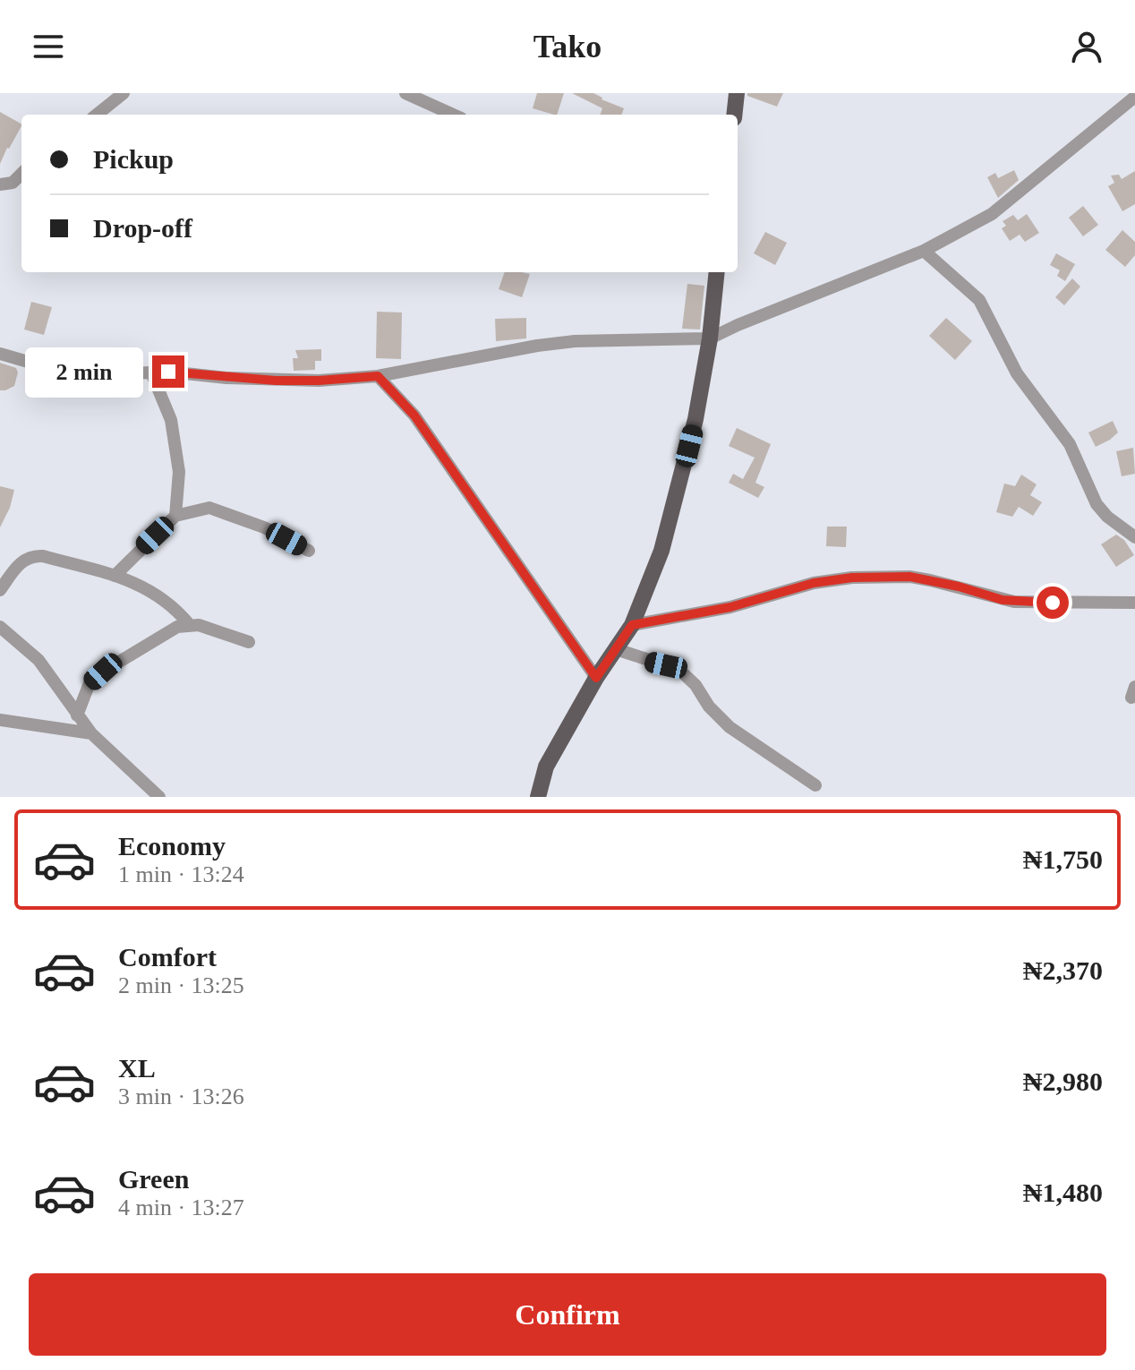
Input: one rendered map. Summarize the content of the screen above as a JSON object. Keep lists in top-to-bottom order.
{
  "page": {
    "header": "Tako",
    "banner": ["Pickup", "Drop-off"],
    "bubble": "2 min",
    "list": [
      {
        "name": "Economy",
        "note": "1 min · 13:24",
        "value": "₦1,750"
      },
      {
        "name": "Comfort",
        "note": "2 min · 13:25",
        "value": "₦2,370"
      },
      {
        "name": "XL",
        "note": "3 min · 13:26",
        "value": "₦2,980"
      },
      {
        "name": "Green",
        "note": "4 min · 13:27",
        "value": "₦1,480"
      }
    ],
    "buttons": "Confirm"
  }
}
